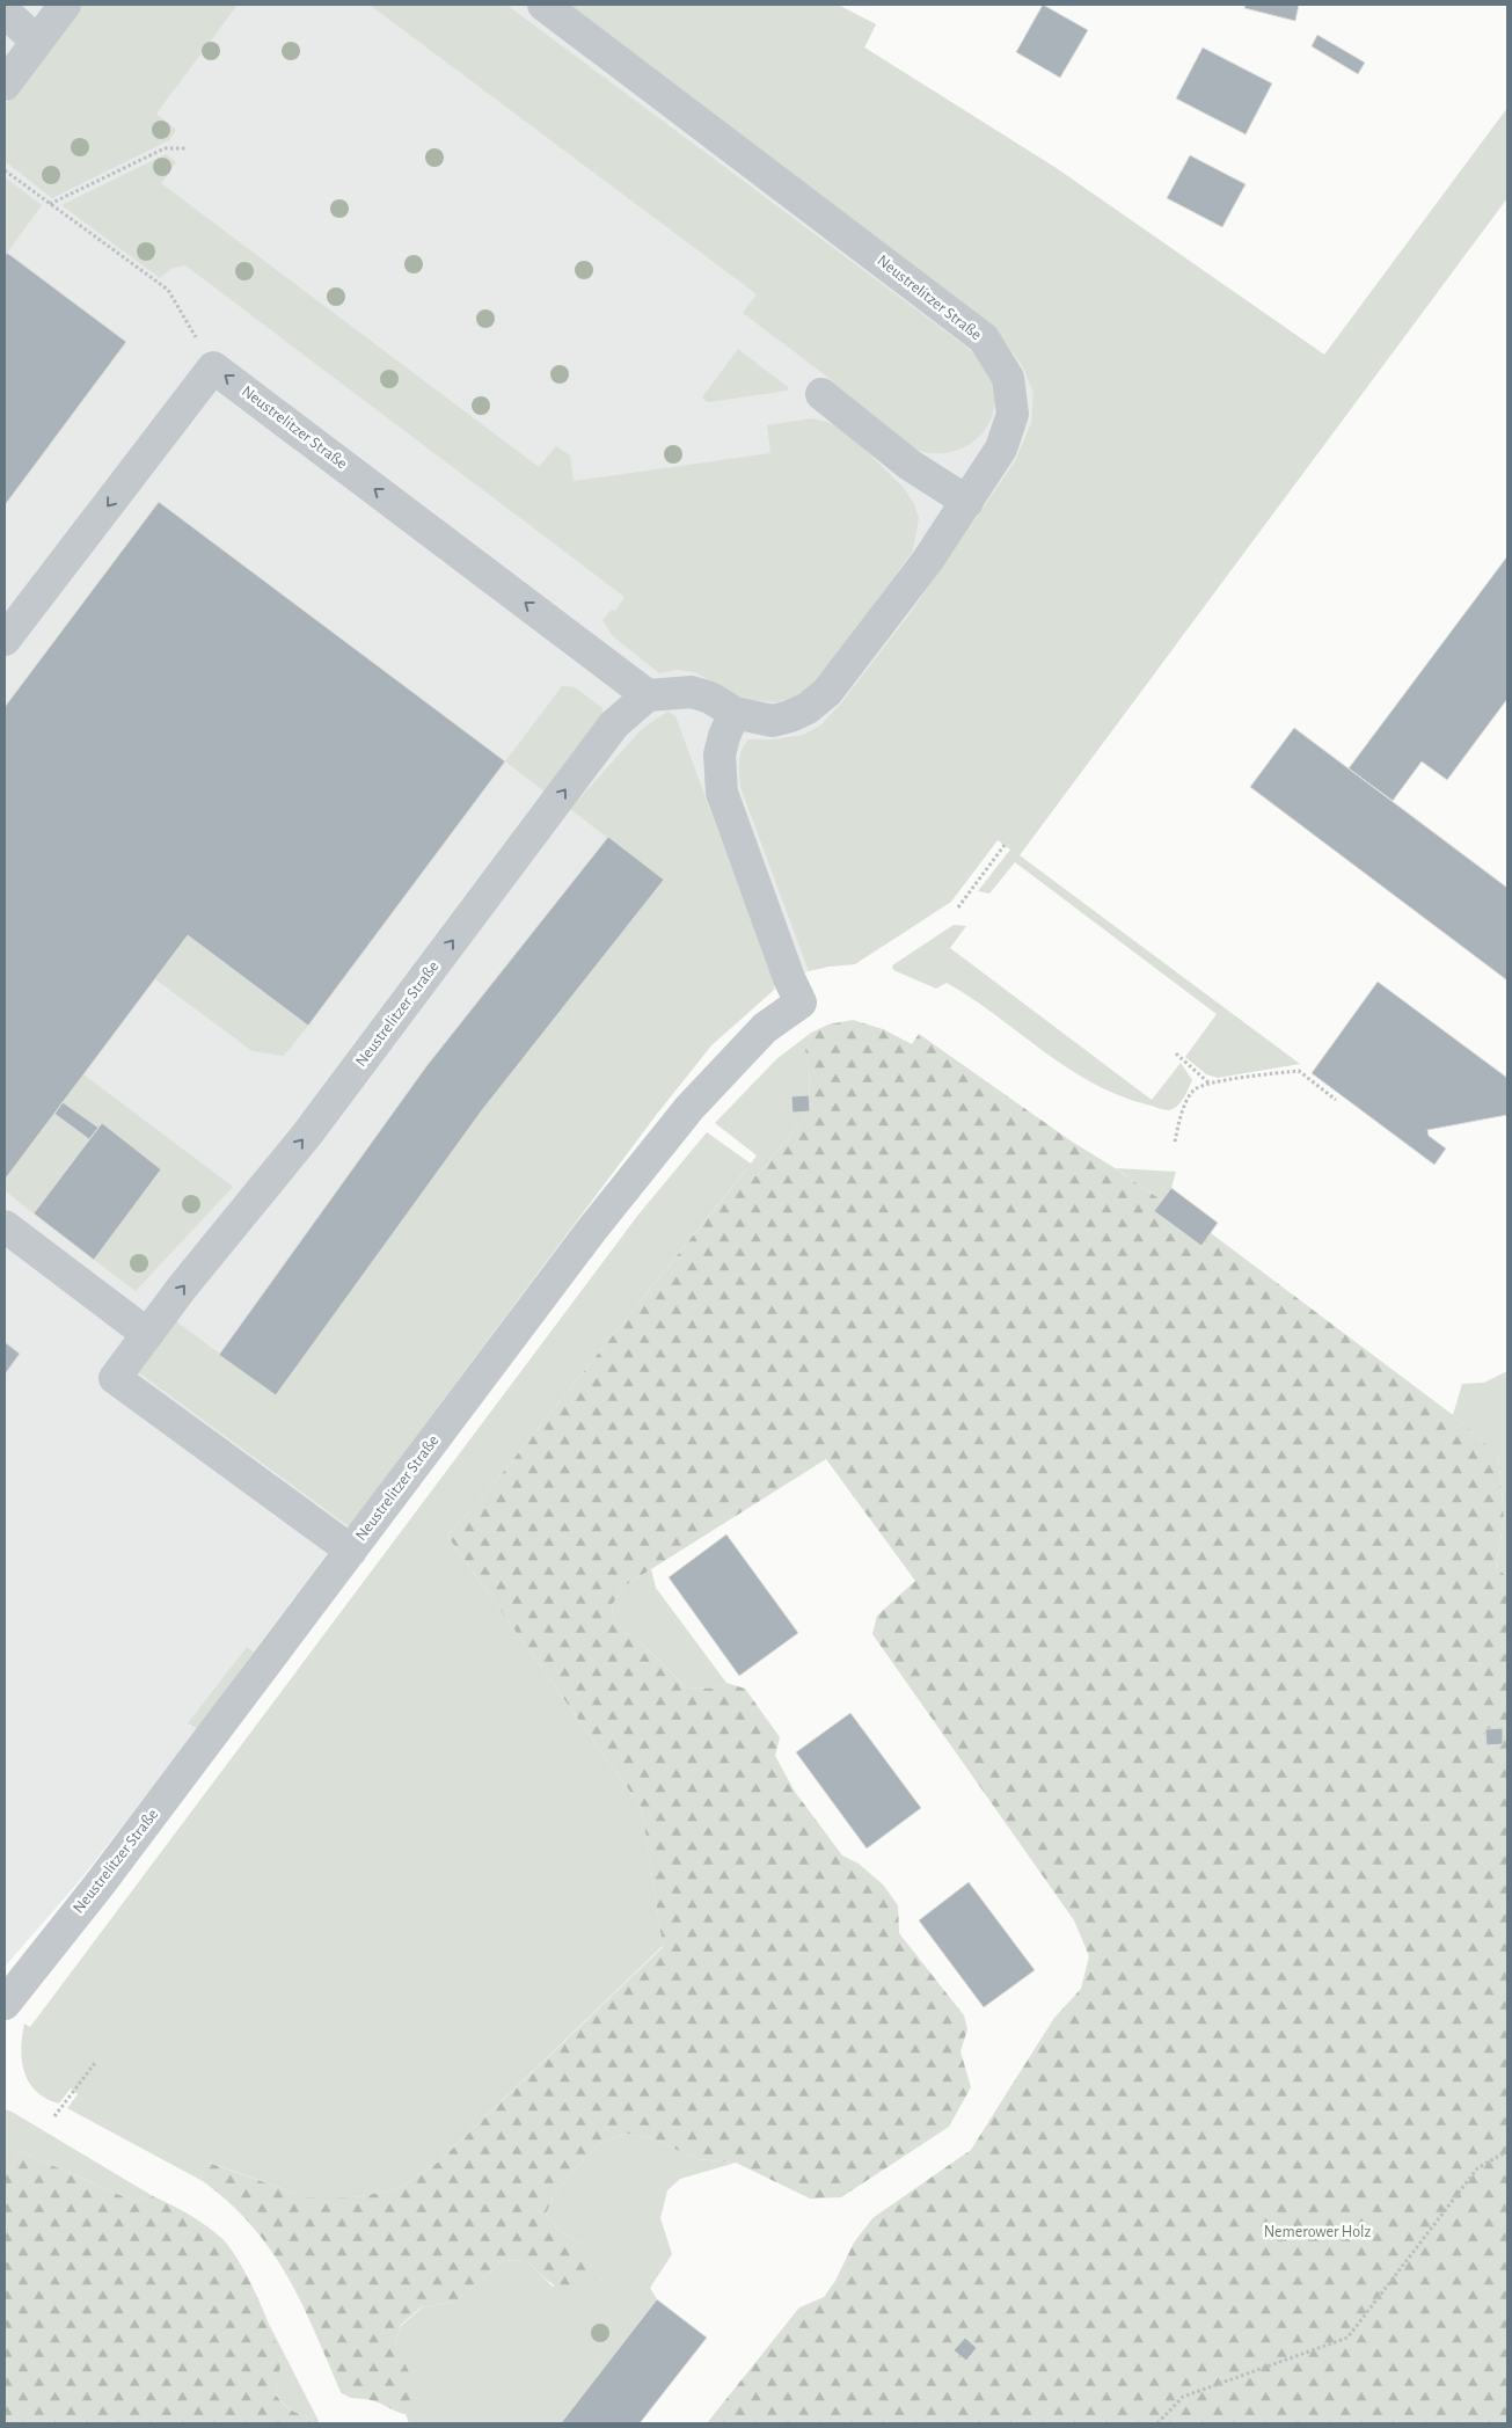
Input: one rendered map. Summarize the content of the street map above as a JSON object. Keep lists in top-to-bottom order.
{
  "streets": {
    "lane": ["Neustrelitzer Straße"]
  },
  "parks": ["Nemerower Holz"]
}
